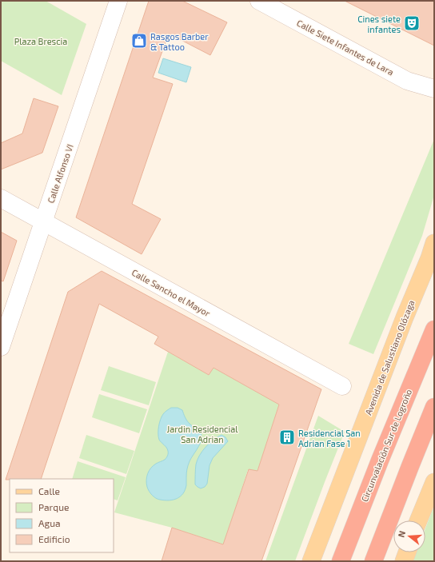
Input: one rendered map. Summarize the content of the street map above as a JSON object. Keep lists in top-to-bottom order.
{
  "streets": {
    "highway": ["Circunvalación Sur de Logroño"],
    "main road": ["Avenida de Salustiano Olózaga"],
    "street": ["Calle Siete Infantes de Lara", "Calle Alfonso VI", "Calle Sancho el Mayor"]
  },
  "crossings": [
    ["Calle Alfonso VI", "Calle Sancho el Mayor"]
  ],
  "parks": ["Plaza Brescia", "Jardin Residencial San Adrian"],
  "places": {
    "theatre": ["Cines siete infantes"],
    "shop": ["Rasgos Barber & Tattoo"],
    "building": ["Residencial San Adrian Fase 1"]
  },
  "legend": [
    "Calle",
    "Parque",
    "Agua",
    "Edificio"
  ],
  "north": "left"
}
